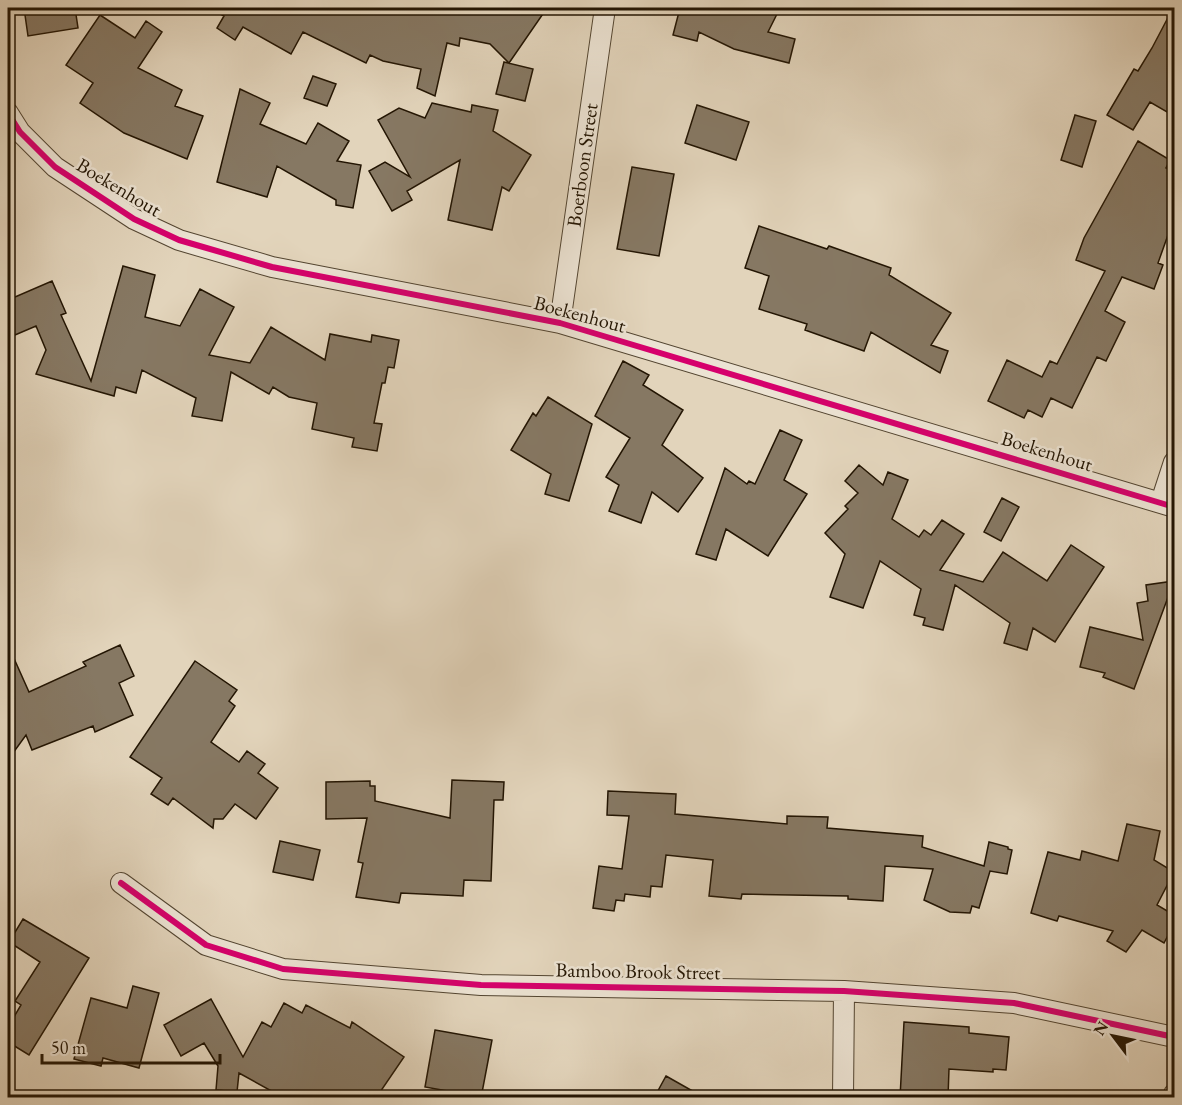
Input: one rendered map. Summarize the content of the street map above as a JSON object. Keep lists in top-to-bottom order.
{
  "streets": {
    "street": ["Boerboon Street", "Boekenhout", "Bamboo Brook Street"]
  },
  "crossings": [
    ["Boerboon Street", "Boekenhout"]
  ],
  "scale_bar": "50 m",
  "north": "top left"
}
